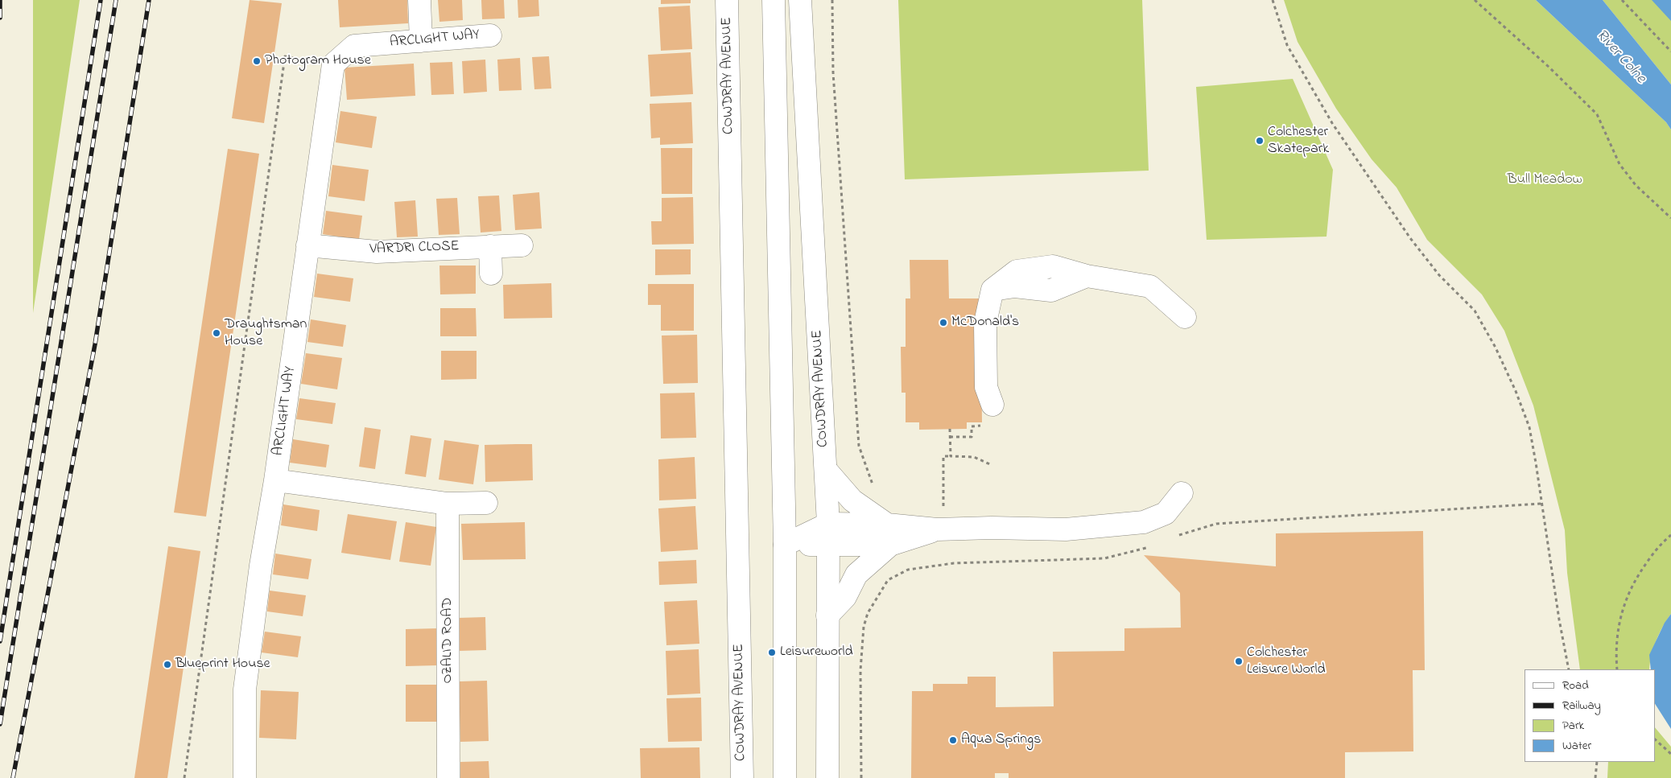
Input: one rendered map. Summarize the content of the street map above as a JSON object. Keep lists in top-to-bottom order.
{
  "streets": {
    "street": [
      "ARCLIGHT WAY",
      "COWDRAY AVENUE",
      "VARDRI CLOSE",
      "OZALID ROAD"
    ]
  },
  "crossings": [
    ["ARCLIGHT WAY", "VARDRI CLOSE"]
  ],
  "water": ["River Colne"],
  "parks": ["Bull Meadow"],
  "places": [
    "Photogram House",
    "Colchester Skatepark",
    "McDonald's",
    "Draughtsman House",
    "Leisureworld",
    "Colchester Leisure World",
    "Blueprint House",
    "Aqua Springs"
  ],
  "legend": [
    "Road",
    "Railway",
    "Park",
    "Water"
  ]
}
